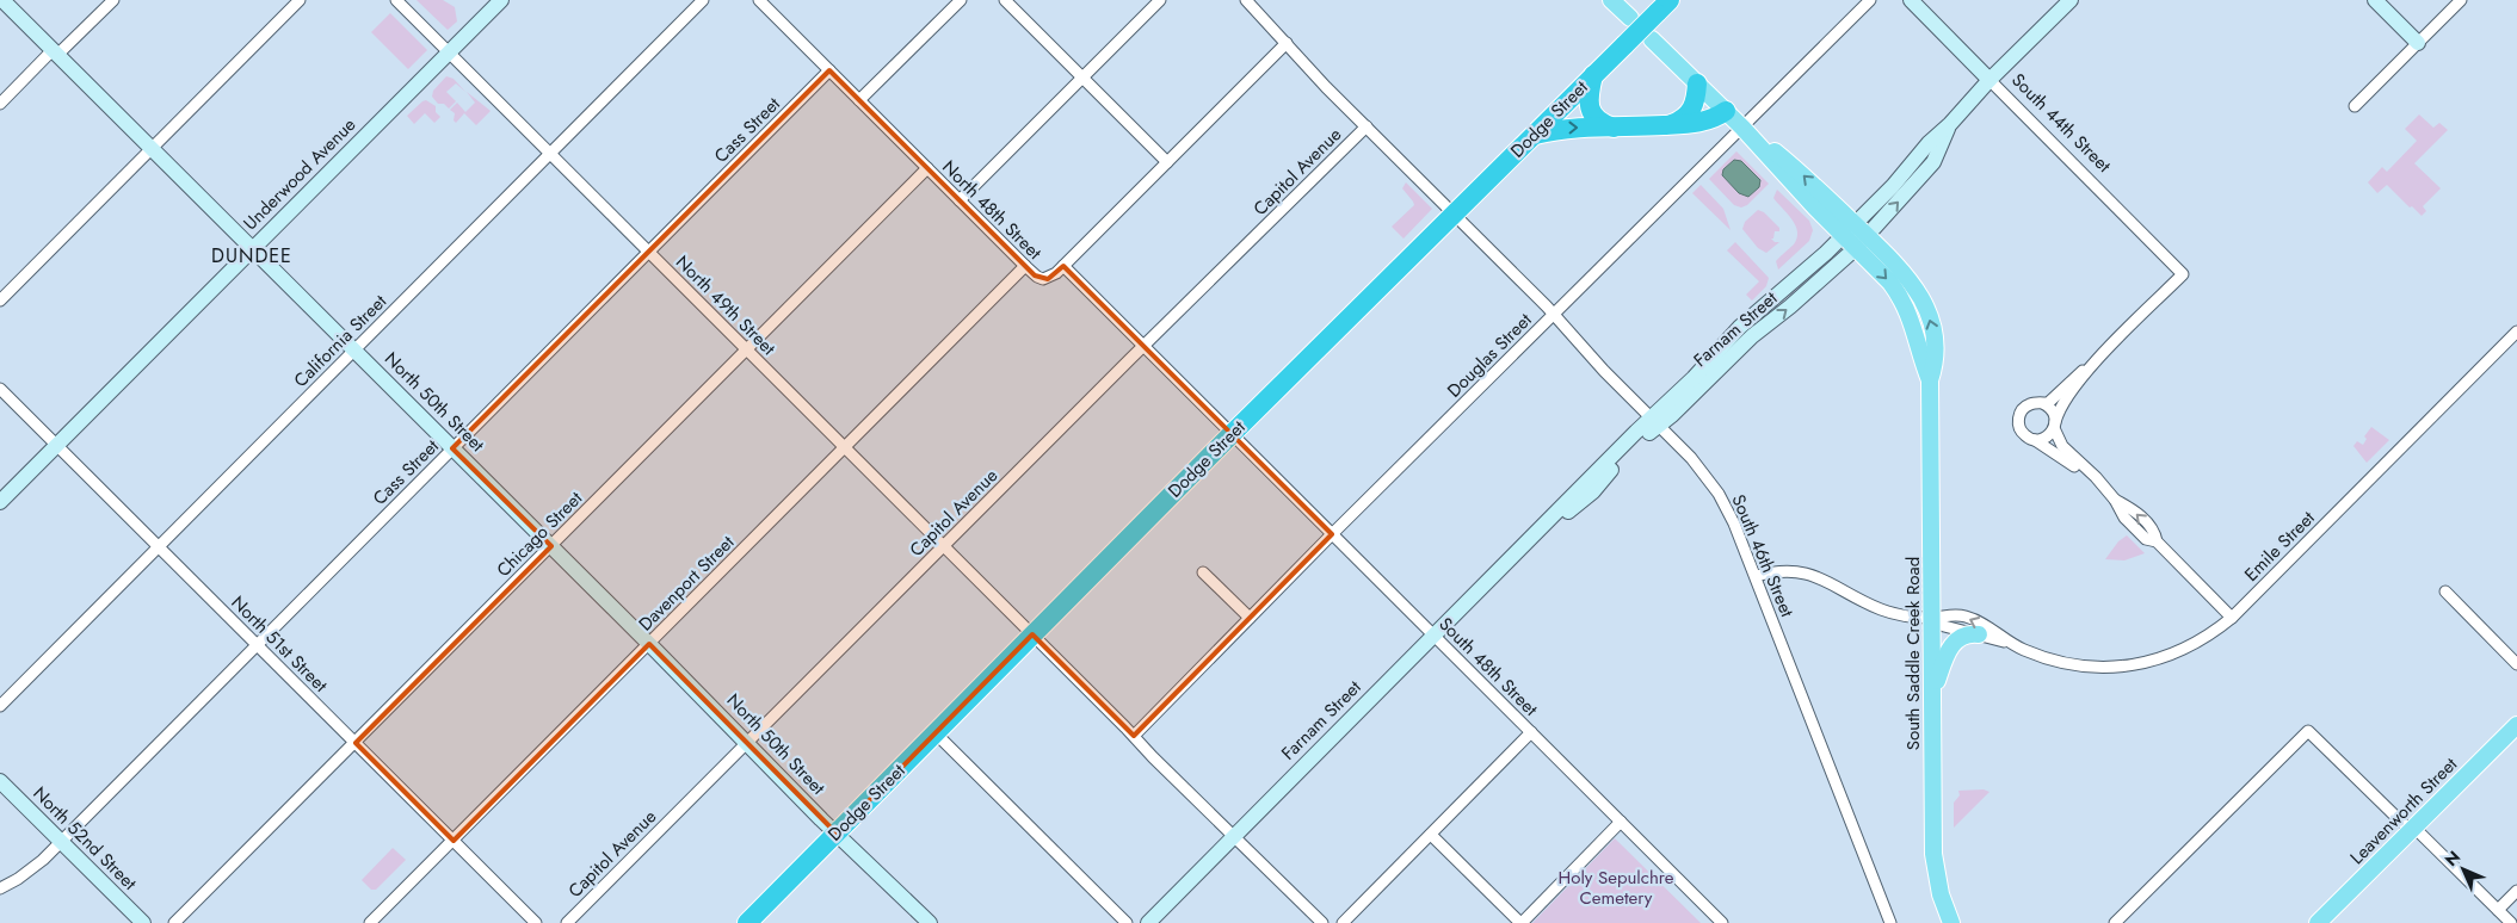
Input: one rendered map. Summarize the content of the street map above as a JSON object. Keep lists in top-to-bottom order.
{
  "streets": {
    "highway": ["Dodge Street"],
    "main road": [
      "South 44th Street",
      "Underwood Avenue",
      "Farnam Street",
      "North 50th Street",
      "South Saddle Creek Road",
      "Leavenworth Street",
      "North 52nd Street"
    ],
    "street": [
      "Cass Street",
      "Capitol Avenue",
      "North 48th Street",
      "North 49th Street",
      "California Street",
      "Douglas Street",
      "Chicago Street",
      "Emile Street",
      "South 46th Street",
      "Davenport Street",
      "North 51st Street",
      "South 48th Street"
    ]
  },
  "crossings": [
    ["Dodge Street", "North 48th Street"],
    ["Dodge Street", "North 49th Street"],
    ["Dodge Street", "North 50th Street"],
    ["Dodge Street", "South 46th Street"],
    ["Dodge Street", "South 48th Street"],
    ["South 44th Street", "Farnam Street"],
    ["Cass Street", "North 48th Street"],
    ["Cass Street", "North 49th Street"],
    ["Cass Street", "North 50th Street"],
    ["Cass Street", "North 51st Street"],
    ["Cass Street", "North 52nd Street"],
    ["Capitol Avenue", "North 48th Street"],
    ["Capitol Avenue", "North 49th Street"],
    ["Capitol Avenue", "North 50th Street"],
    ["Capitol Avenue", "South 46th Street"],
    ["Underwood Avenue", "North 49th Street"],
    ["Underwood Avenue", "North 50th Street"],
    ["Underwood Avenue", "North 51st Street"],
    ["North 48th Street", "Chicago Street"],
    ["North 48th Street", "Davenport Street"],
    ["North 48th Street", "South 48th Street"],
    ["North 49th Street", "Farnam Street"],
    ["North 49th Street", "California Street"],
    ["North 49th Street", "Douglas Street"],
    ["North 49th Street", "Chicago Street"],
    ["North 49th Street", "Davenport Street"],
    ["Farnam Street", "South 46th Street"],
    ["Farnam Street", "South Saddle Creek Road"],
    ["Farnam Street", "South 48th Street"],
    ["California Street", "North 50th Street"],
    ["California Street", "North 51st Street"],
    ["Douglas Street", "South 46th Street"],
    ["Douglas Street", "South Saddle Creek Road"],
    ["Douglas Street", "South 48th Street"],
    ["North 50th Street", "Chicago Street"],
    ["North 50th Street", "Davenport Street"],
    ["Chicago Street", "North 51st Street"],
    ["Emile Street", "South 46th Street"],
    ["Emile Street", "South Saddle Creek Road"],
    ["Davenport Street", "North 51st Street"]
  ],
  "districts": ["DUNDEE"],
  "parks": ["Holy Sepulchre Cemetery"],
  "north": "top left"
}
